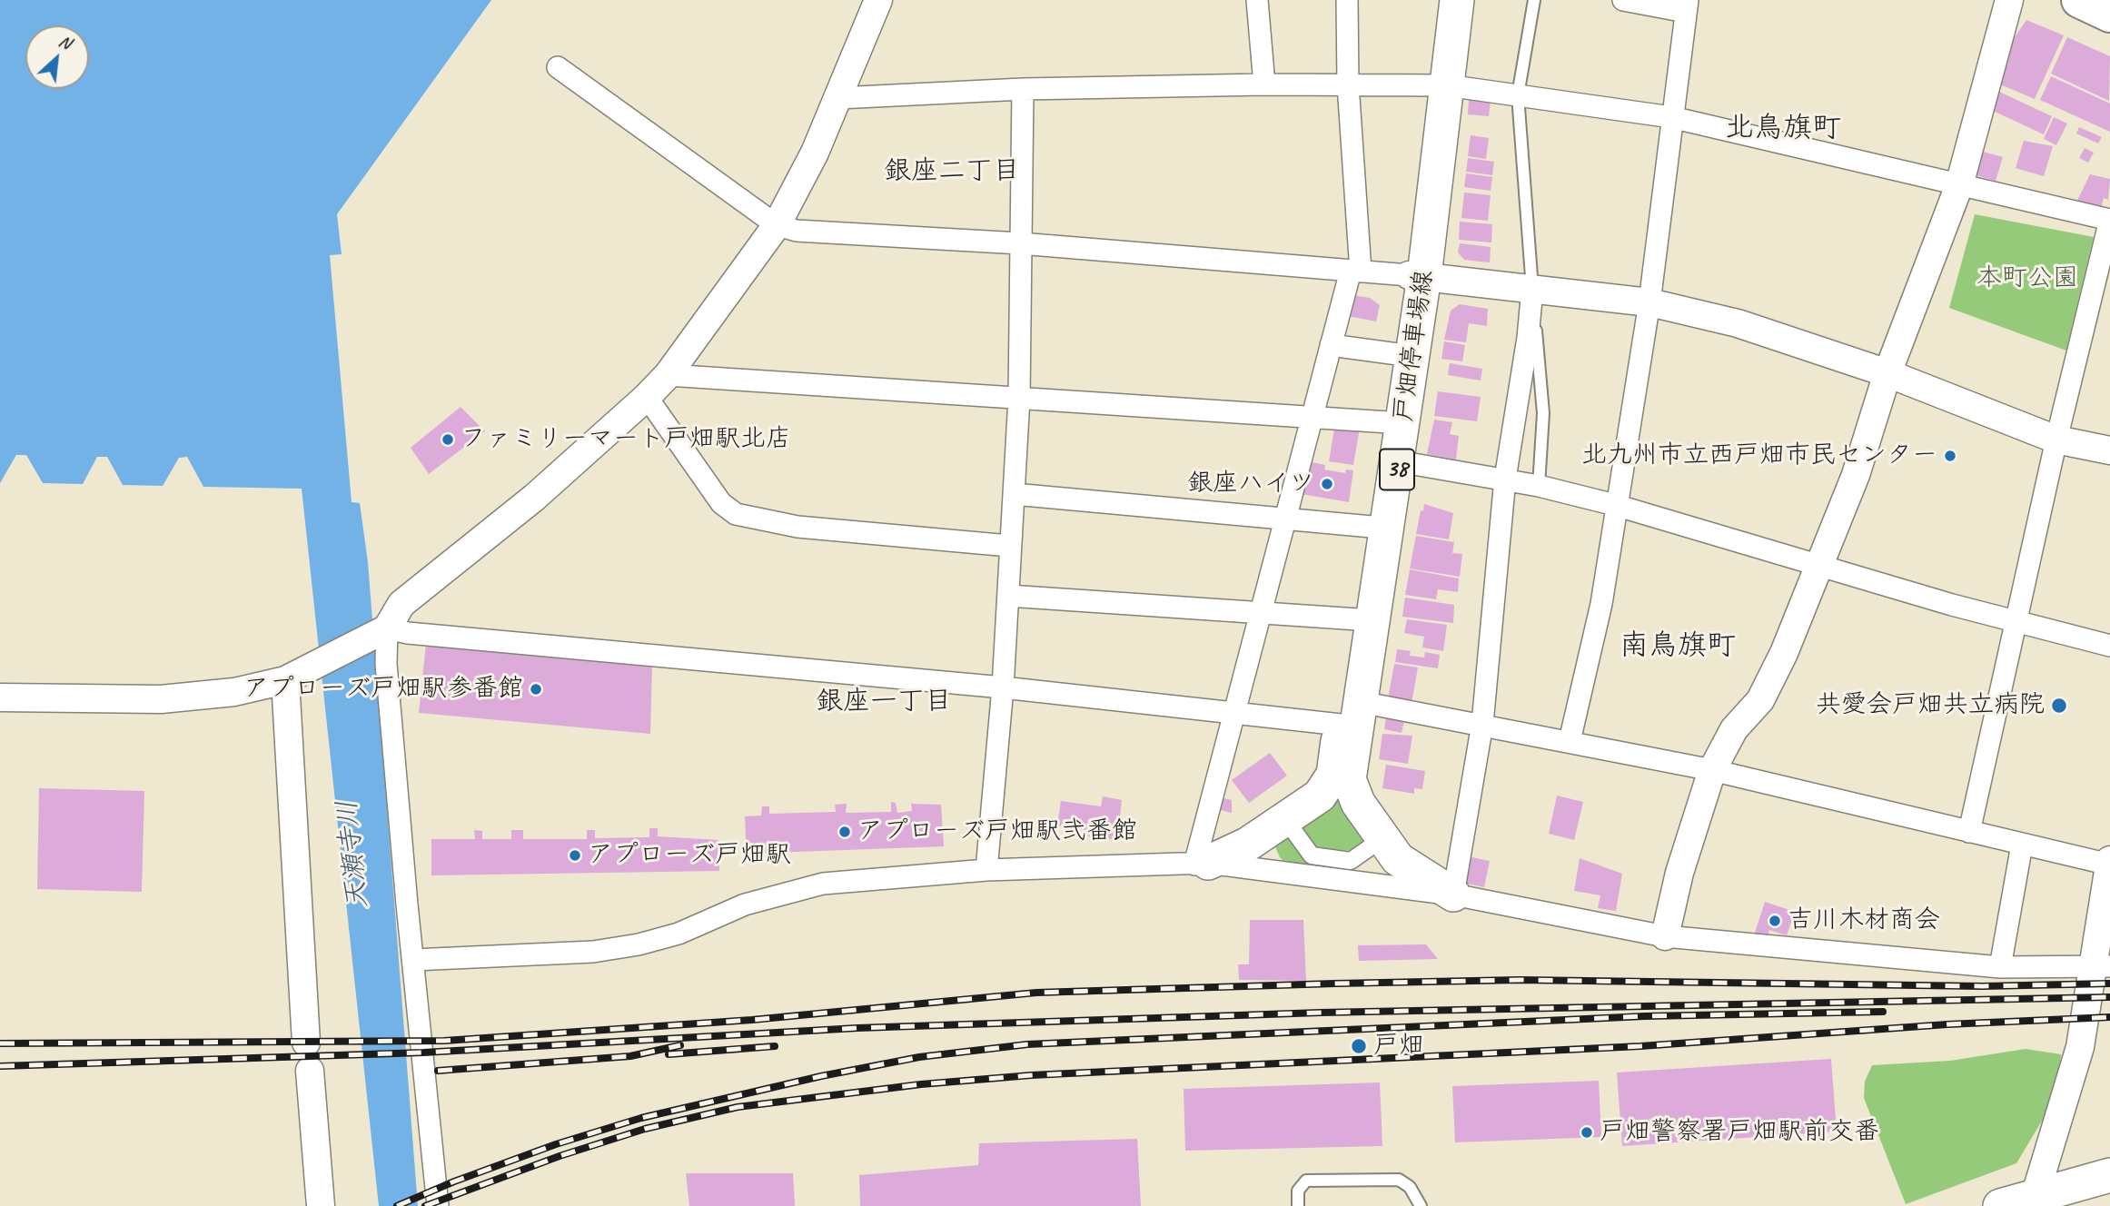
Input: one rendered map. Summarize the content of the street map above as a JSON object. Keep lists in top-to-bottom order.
{
  "streets": {
    "main road": ["戸畑停車場線", "38"]
  },
  "districts": [
    "北鳥旗町",
    "銀座二丁目",
    "南鳥旗町",
    "銀座一丁目"
  ],
  "water": ["天瀬寺川"],
  "parks": ["本町公園"],
  "places": [
    "ファミリーマート戸畑駅北店",
    "北九州市立西戸畑市民センター",
    "銀座ハイツ",
    "アプローズ戸畑駅参番館",
    "共愛会戸畑共立病院",
    "アプローズ戸畑駅弐番館",
    "アプローズ戸畑駅",
    "吉川木材商会",
    "戸畑",
    "戸畑警察署戸畑駅前交番"
  ],
  "north": "top right"
}
